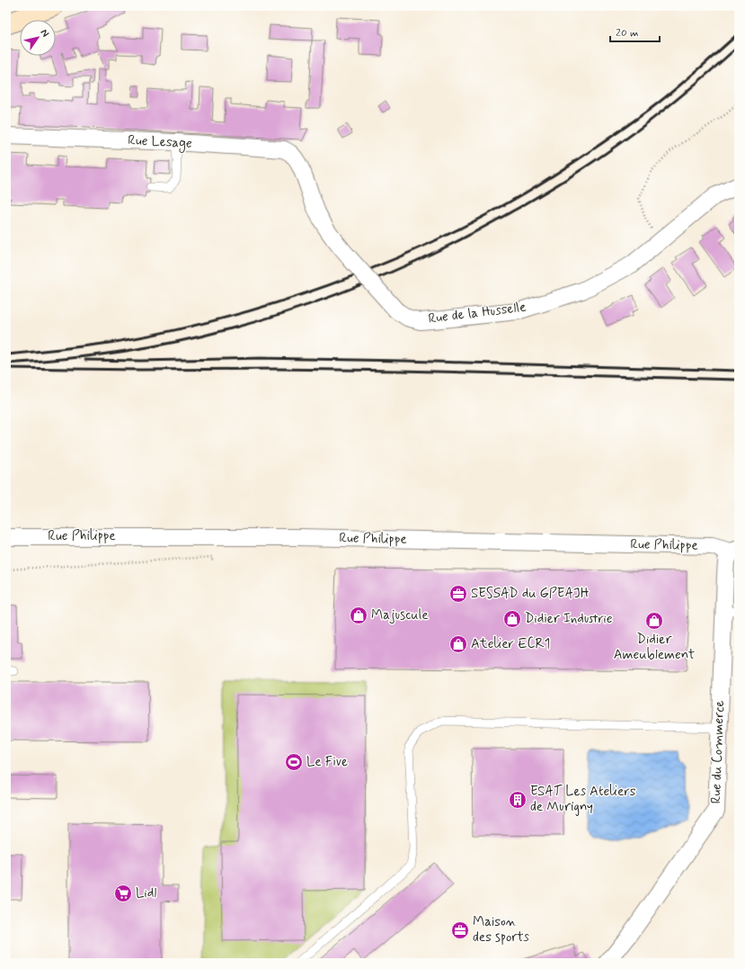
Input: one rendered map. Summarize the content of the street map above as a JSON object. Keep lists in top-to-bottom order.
{
  "streets": {
    "street": [
      "Rue Lesage",
      "Rue de la Husselle",
      "Rue Philippe",
      "Rue du Commerce"
    ]
  },
  "crossings": [
    ["Rue Lesage", "Rue de la Husselle"],
    ["Rue Philippe", "Rue du Commerce"]
  ],
  "places": {
    "office": ["SESSAD du GPEAJH", "Maison des sports"],
    "shop": [
      "Majuscule",
      "Didier Industrie",
      "Didier Ameublement",
      "Atelier ECR1"
    ],
    "sports": ["Le Five"],
    "building": ["ESAT Les Ateliers de Murigny"],
    "supermarket": ["Lidl"]
  },
  "scale_bar": "20 m",
  "north": "top right"
}
